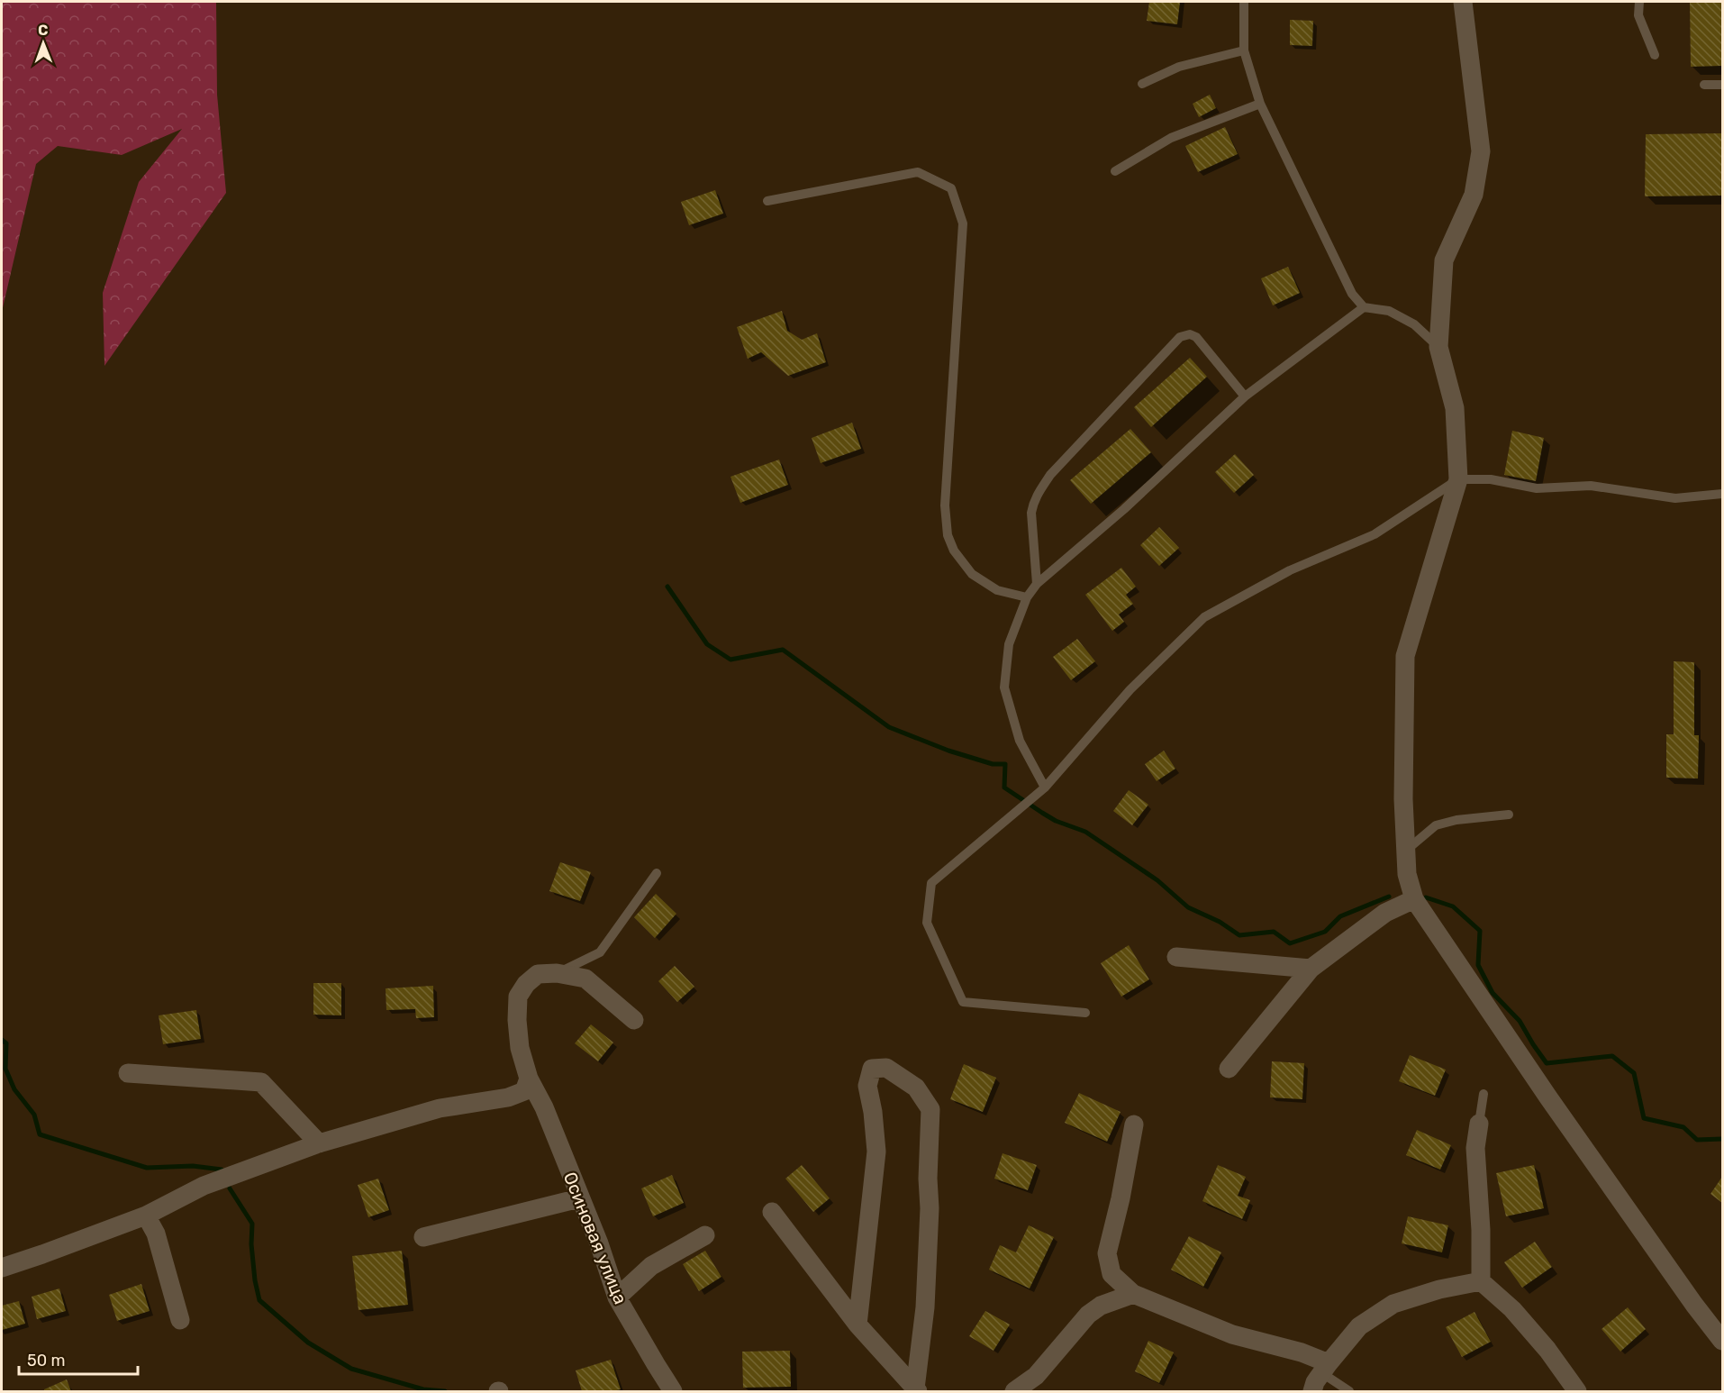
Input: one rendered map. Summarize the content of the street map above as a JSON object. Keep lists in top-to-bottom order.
{
  "streets": {
    "street": ["Осиновая улица"]
  },
  "scale_bar": "50 m",
  "north": "top"
}
